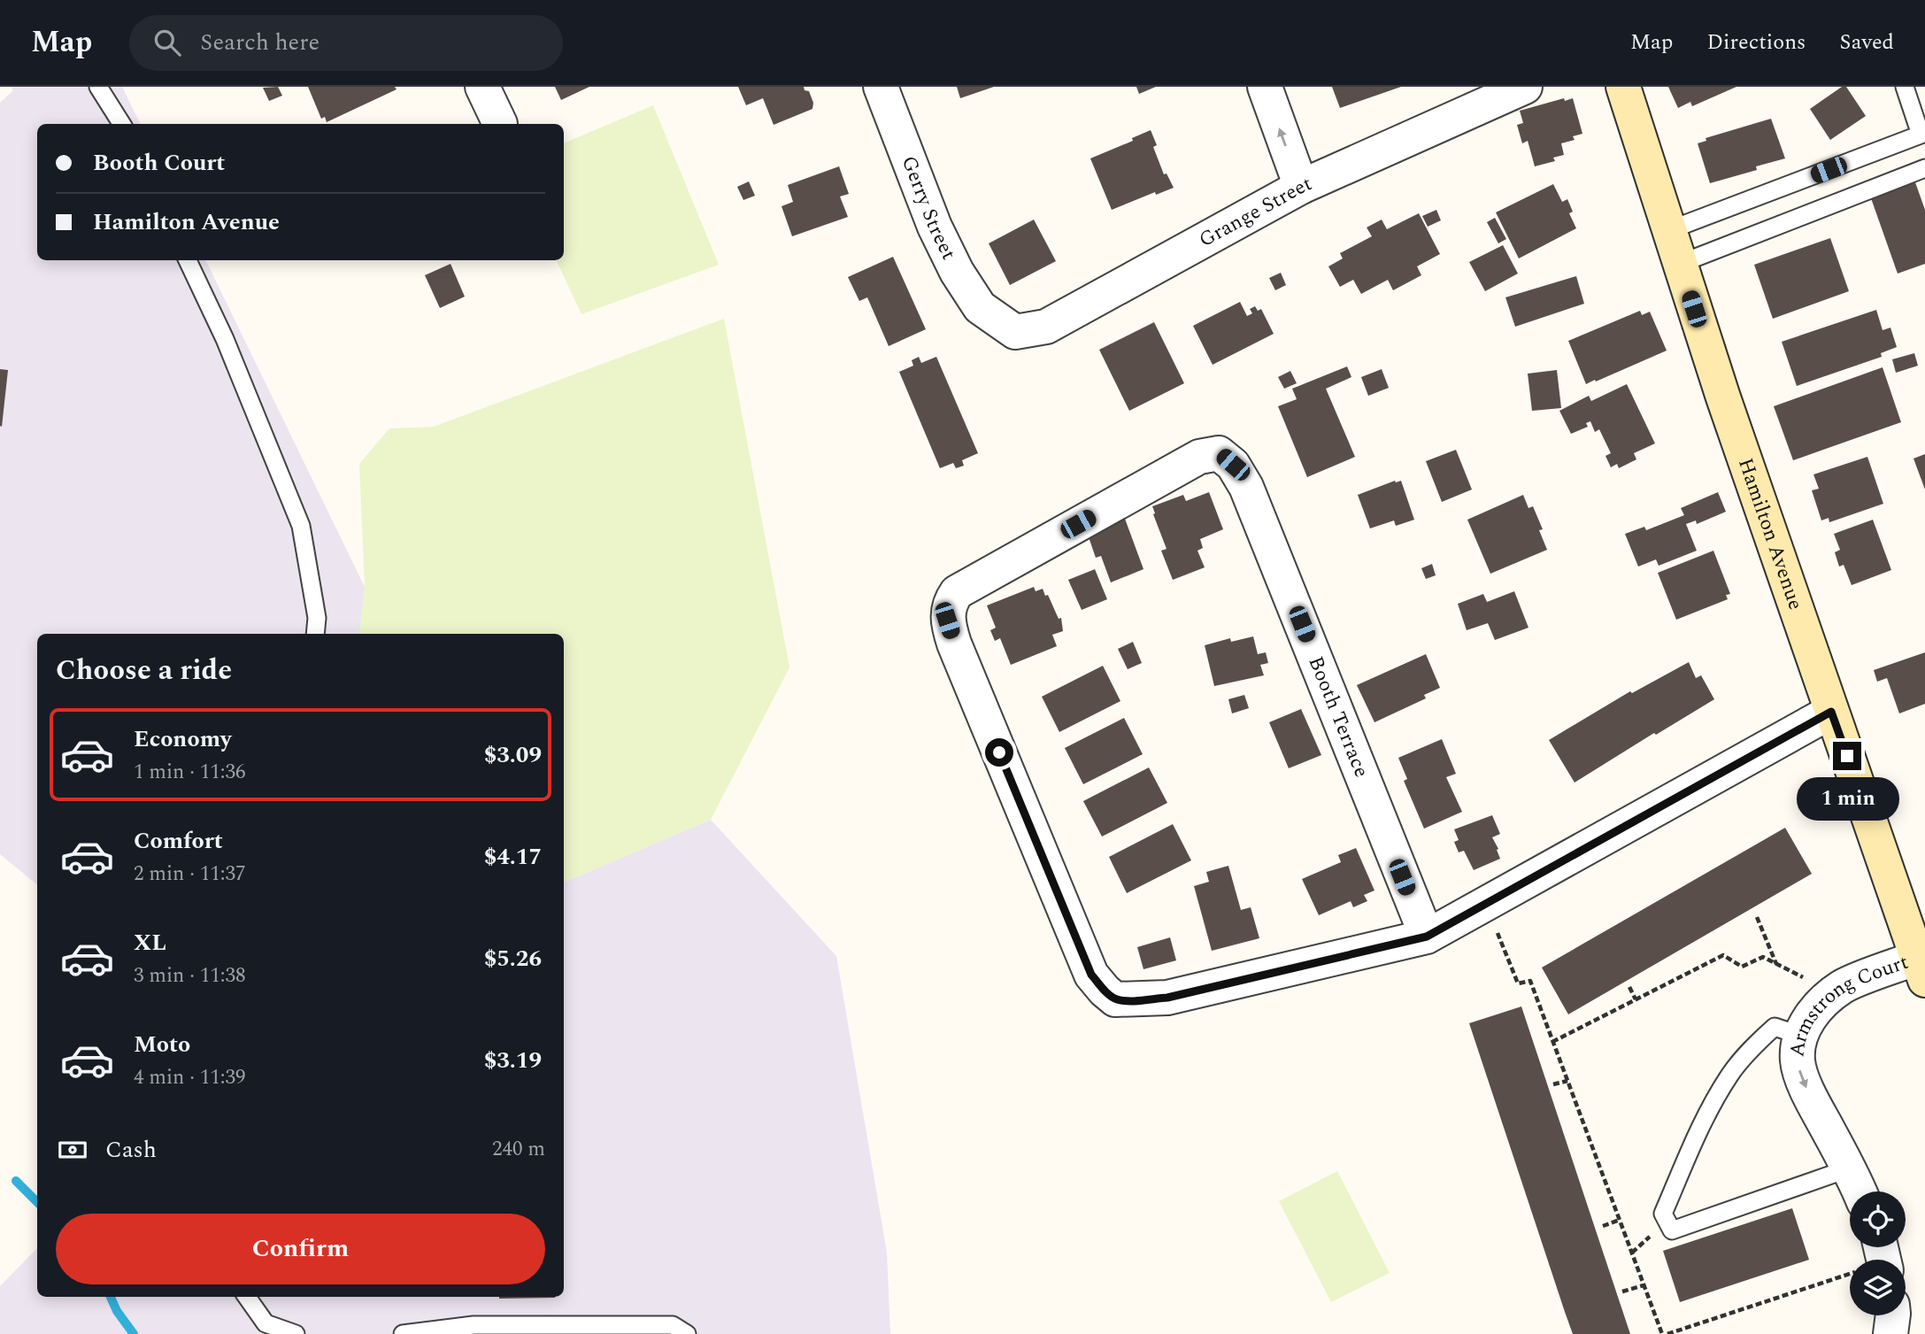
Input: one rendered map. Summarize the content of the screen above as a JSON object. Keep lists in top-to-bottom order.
{
  "streets": {
    "main road": ["Hamilton Avenue"],
    "street": [
      "Gerry Street",
      "Grange Street",
      "Booth Terrace",
      "Armstrong Court"
    ]
  },
  "crossings": [
    ["Gerry Street", "Grange Street"],
    ["Hamilton Avenue", "Armstrong Court"]
  ],
  "one_way": ["Armstrong Court"],
  "page": {
    "header": "Map",
    "search": "Search here",
    "nav": ["Map", "Directions", "Saved"],
    "banner": ["Booth Court", "Hamilton Avenue"],
    "heading": "Choose a ride",
    "list": [
      {
        "name": "Economy",
        "note": "1 min · 11:36",
        "value": "$3.09"
      },
      {
        "name": "Comfort",
        "note": "2 min · 11:37",
        "value": "$4.17"
      },
      {
        "name": "XL",
        "note": "3 min · 11:38",
        "value": "$5.26"
      },
      {
        "name": "Moto",
        "note": "4 min · 11:39",
        "value": "$3.19"
      }
    ],
    "bubble": "1 min",
    "pay": ["Cash", "240 m"],
    "buttons": "Confirm"
  }
}
